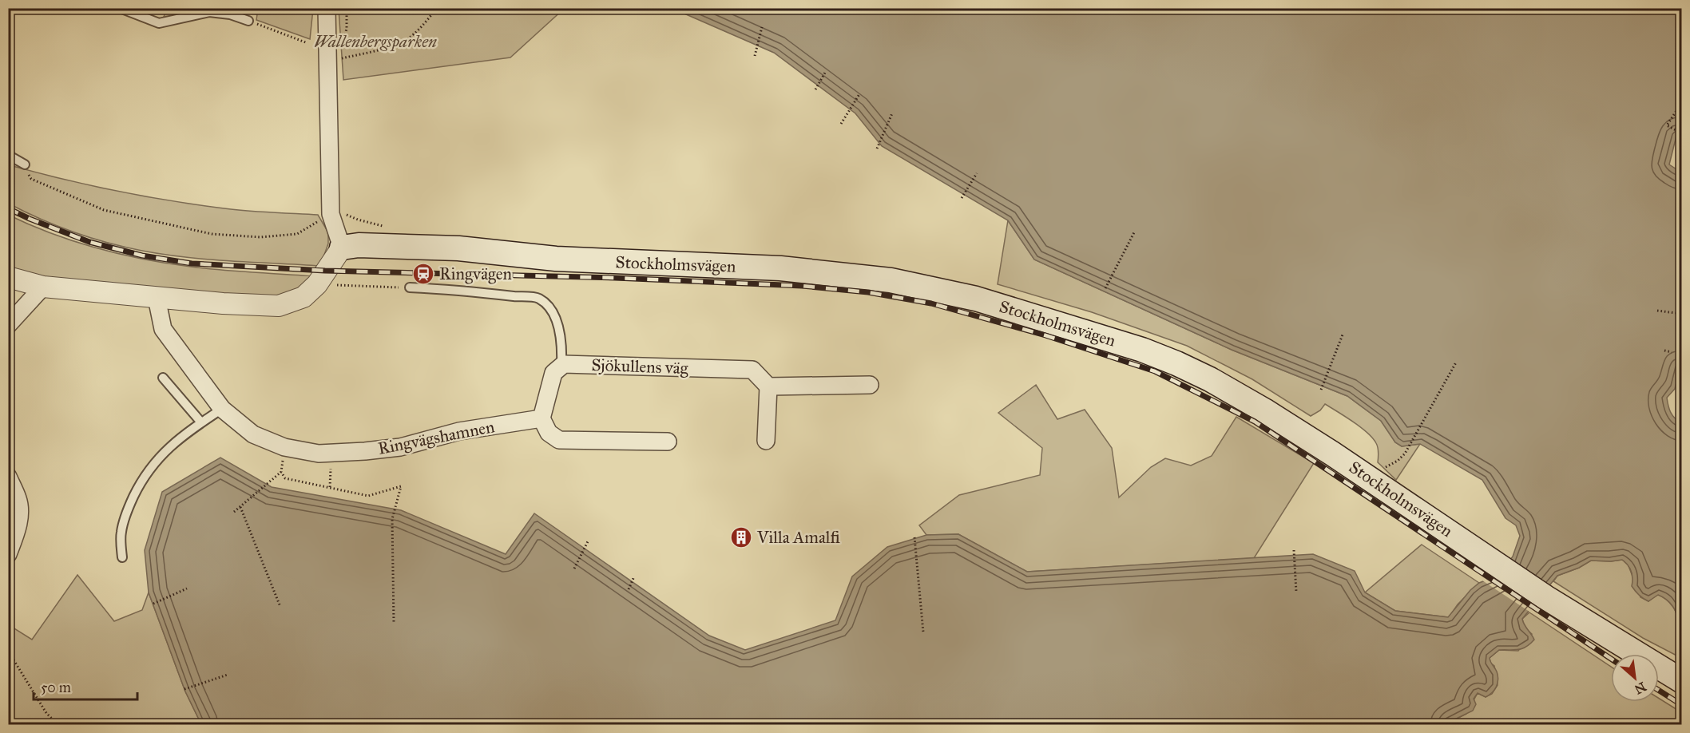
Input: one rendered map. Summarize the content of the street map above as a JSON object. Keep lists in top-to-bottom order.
{
  "streets": {
    "main road": ["Stockholmsvägen"],
    "street": ["Sjökullens väg", "Ringvägshamnen"]
  },
  "parks": ["Wallenbergsparken"],
  "places": {
    "station": ["Ringvägen"],
    "building": ["Villa Amalfi"]
  },
  "scale_bar": "50 m",
  "north": "bottom right"
}
